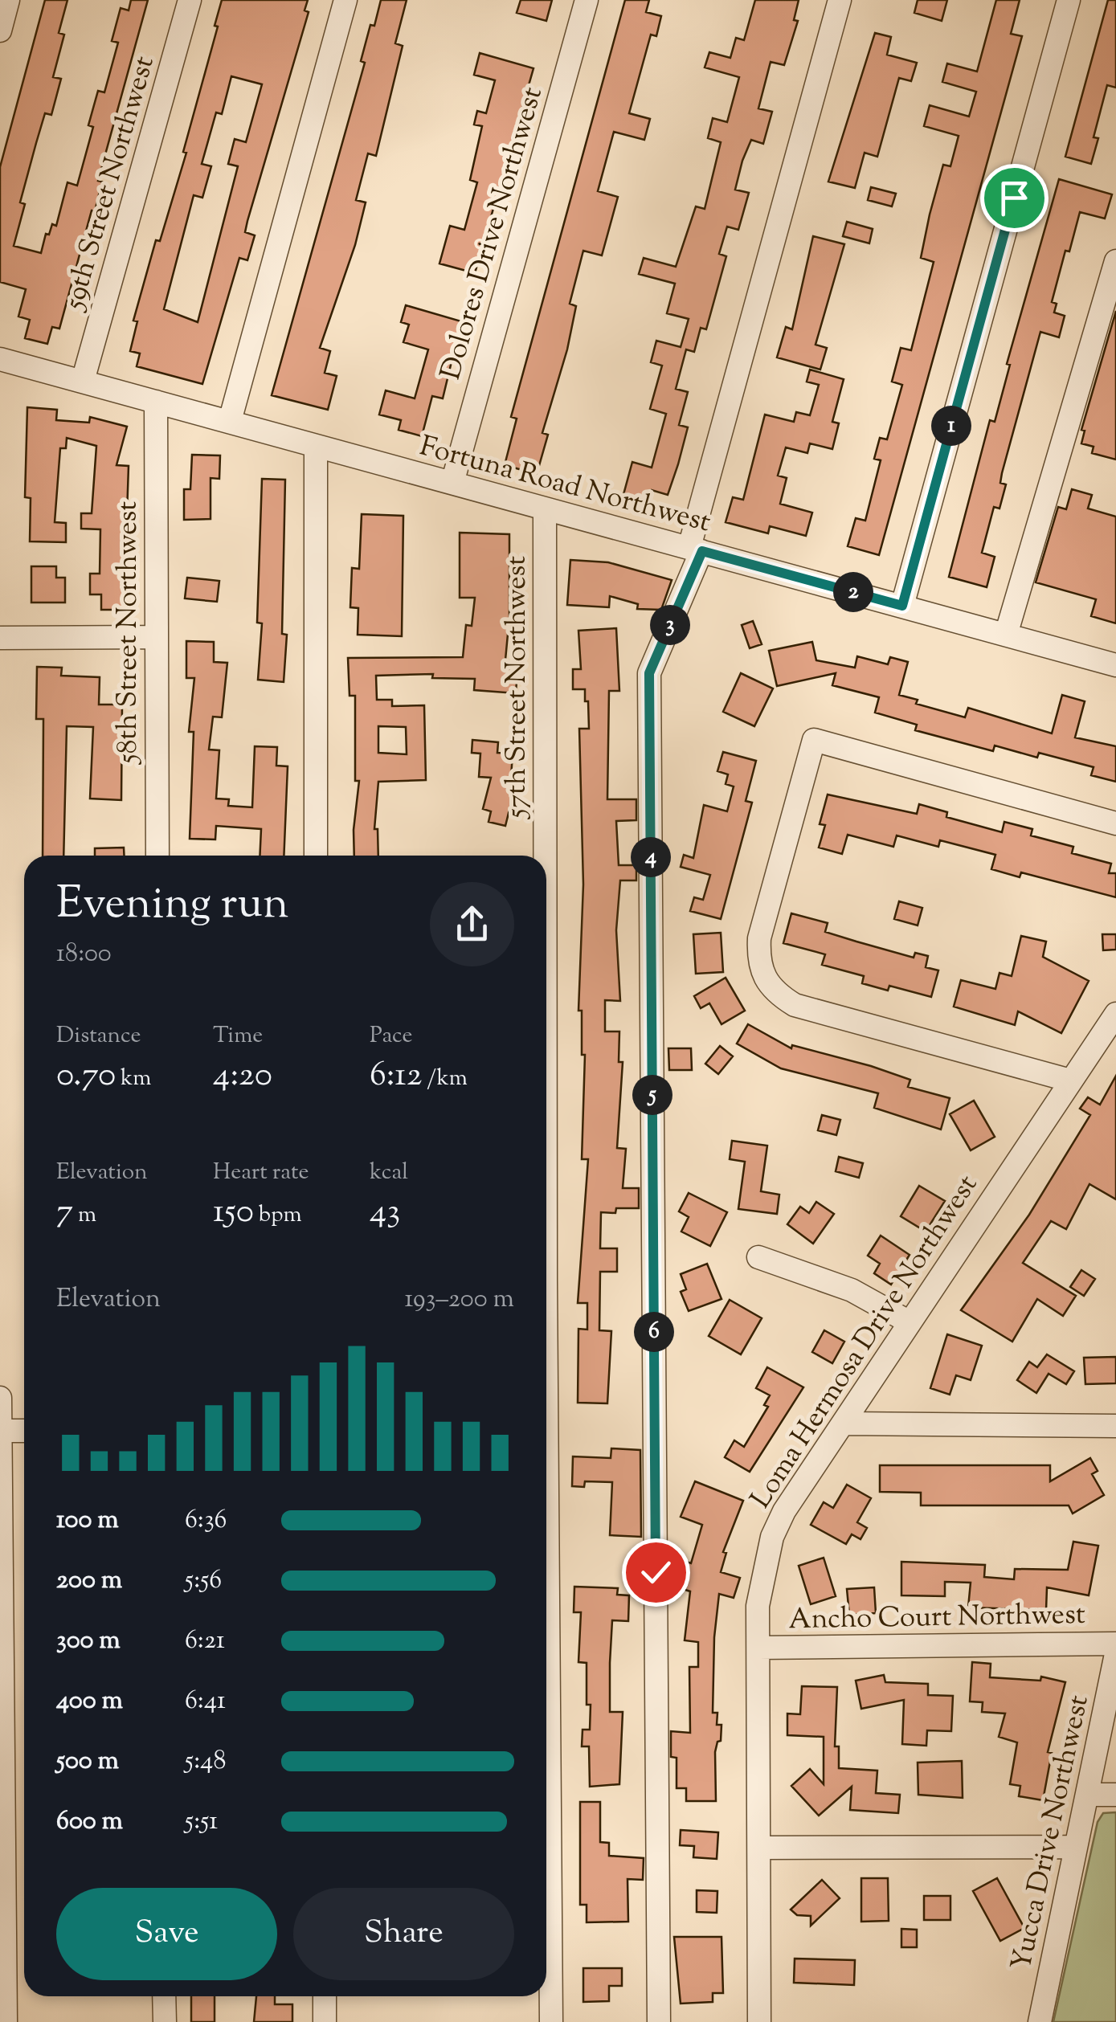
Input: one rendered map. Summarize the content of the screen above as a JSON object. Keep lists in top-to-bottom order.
{
  "streets": {
    "street": [
      "59th Street Northwest",
      "Dolores Drive Northwest",
      "Fortuna Road Northwest",
      "58th Street Northwest",
      "57th Street Northwest",
      "Loma Hermosa Drive Northwest",
      "Ancho Court Northwest",
      "Yucca Drive Northwest"
    ]
  },
  "crossings": [
    ["59th Street Northwest", "Fortuna Road Northwest"],
    ["Dolores Drive Northwest", "Fortuna Road Northwest"],
    ["Fortuna Road Northwest", "58th Street Northwest"],
    ["Fortuna Road Northwest", "57th Street Northwest"],
    ["Loma Hermosa Drive Northwest", "Ancho Court Northwest"]
  ],
  "page": {
    "pins": [
      "1",
      "2",
      "3",
      "4",
      "5",
      "6"
    ],
    "heading": ["Evening run", "18:00"],
    "stats": [
      ["Distance", "0.70 km"],
      ["Time", "4:20"],
      ["Pace", "6:12 /km"],
      ["Elevation", "7 m"],
      ["Heart rate", "150 bpm"],
      ["kcal", "43"]
    ],
    "chart": ["Elevation", "193–200 m"],
    "list": [
      {
        "name": "100 m",
        "note": "6:36"
      },
      {
        "name": "200 m",
        "note": "5:56"
      },
      {
        "name": "300 m",
        "note": "6:21"
      },
      {
        "name": "400 m",
        "note": "6:41"
      },
      {
        "name": "500 m",
        "note": "5:48"
      },
      {
        "name": "600 m",
        "note": "5:51"
      }
    ],
    "buttons": ["Save", "Share"]
  }
}
